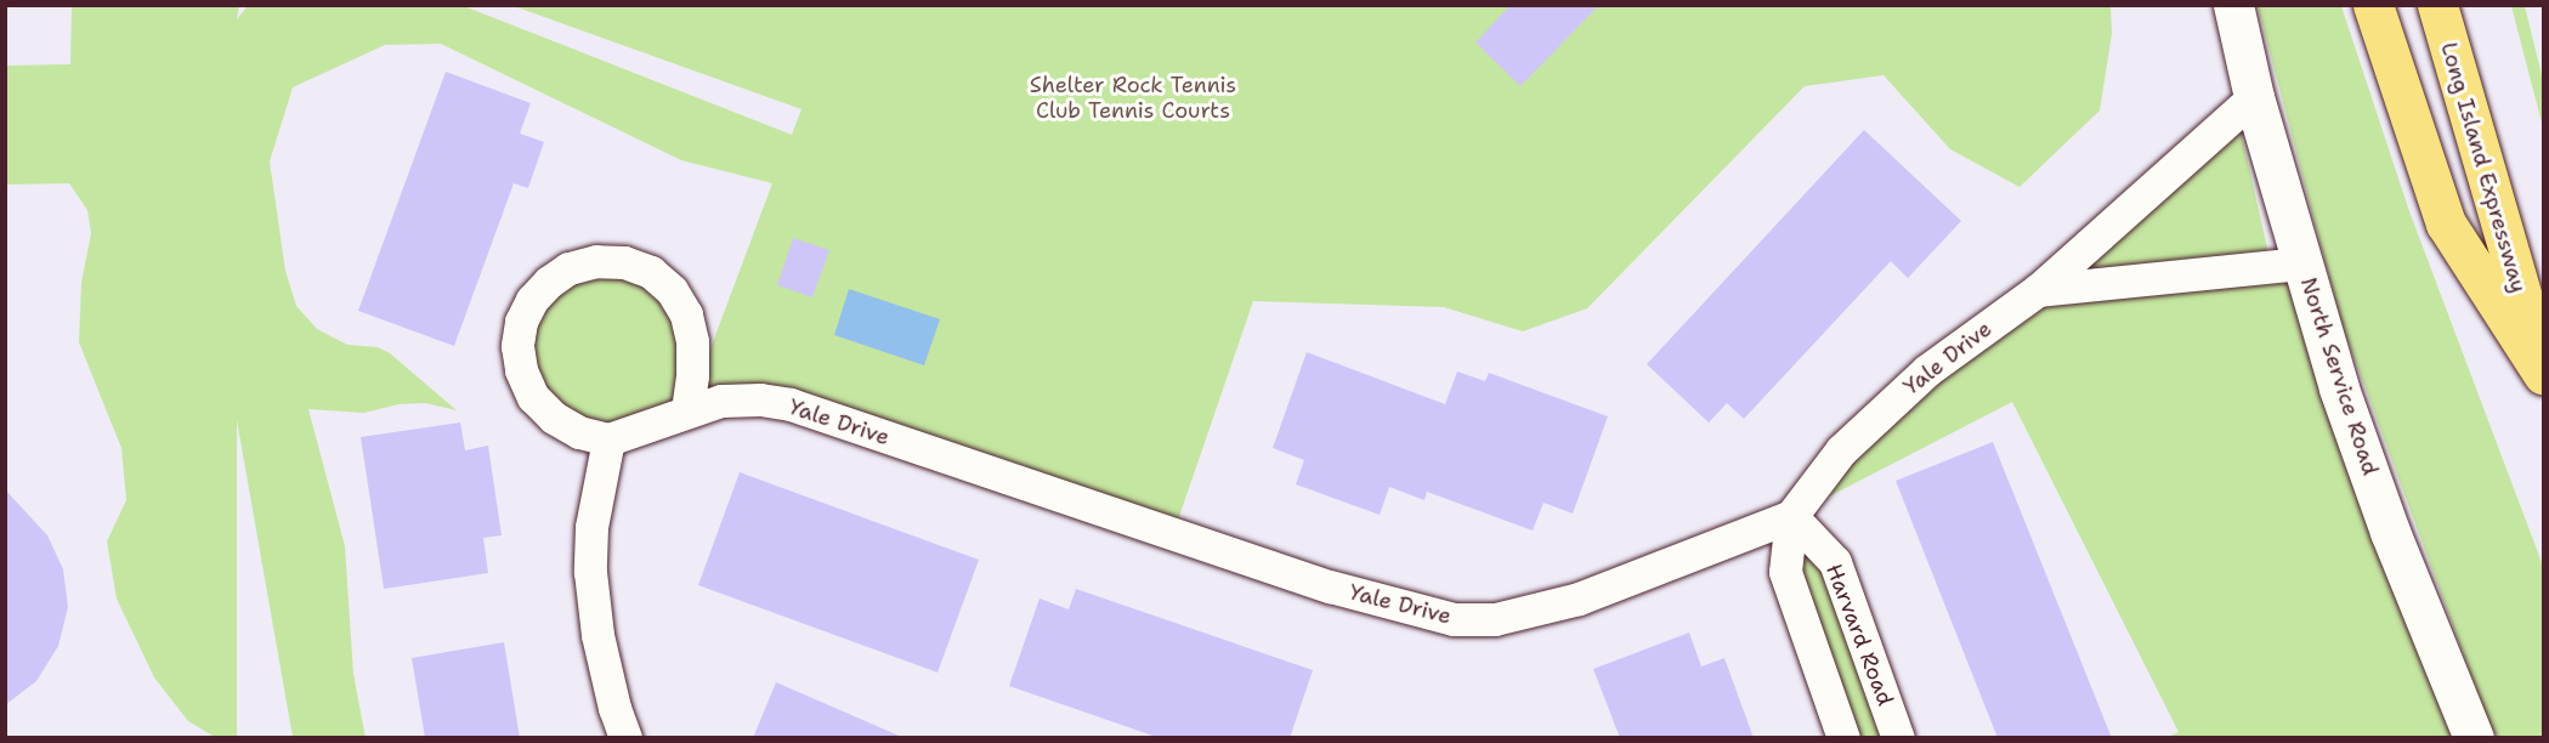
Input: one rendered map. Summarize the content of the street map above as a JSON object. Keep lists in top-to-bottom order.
{
  "streets": {
    "highway": ["Long Island Expressway"],
    "main road": ["North Service Road"],
    "street": ["Yale Drive", "Harvard Road"]
  },
  "crossings": [
    ["Yale Drive", "North Service Road"],
    ["Yale Drive", "Harvard Road"]
  ],
  "parks": ["Shelter Rock Tennis Club Tennis Courts"]
}
